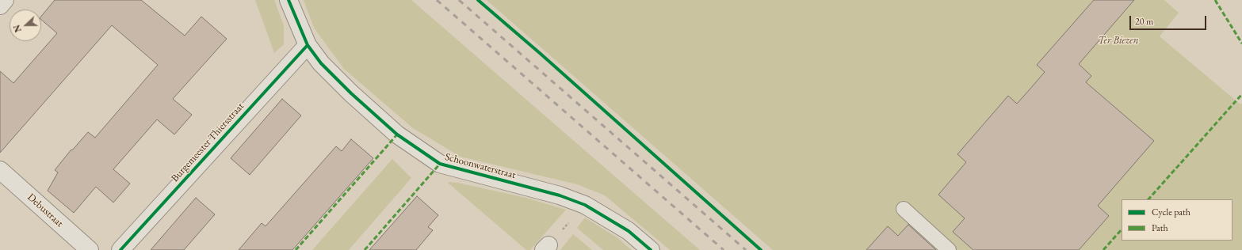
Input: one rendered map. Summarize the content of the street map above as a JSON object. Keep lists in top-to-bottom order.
{
  "streets": {
    "street": ["Burgemeester Thiersstraat", "Schoonwaterstraat", "Debustraat"]
  },
  "crossings": [
    ["Burgemeester Thiersstraat", "Schoonwaterstraat"]
  ],
  "parks": ["Ter Biezen"],
  "legend": ["Cycle path", "Path"],
  "scale_bar": "20 m",
  "north": "left"
}
